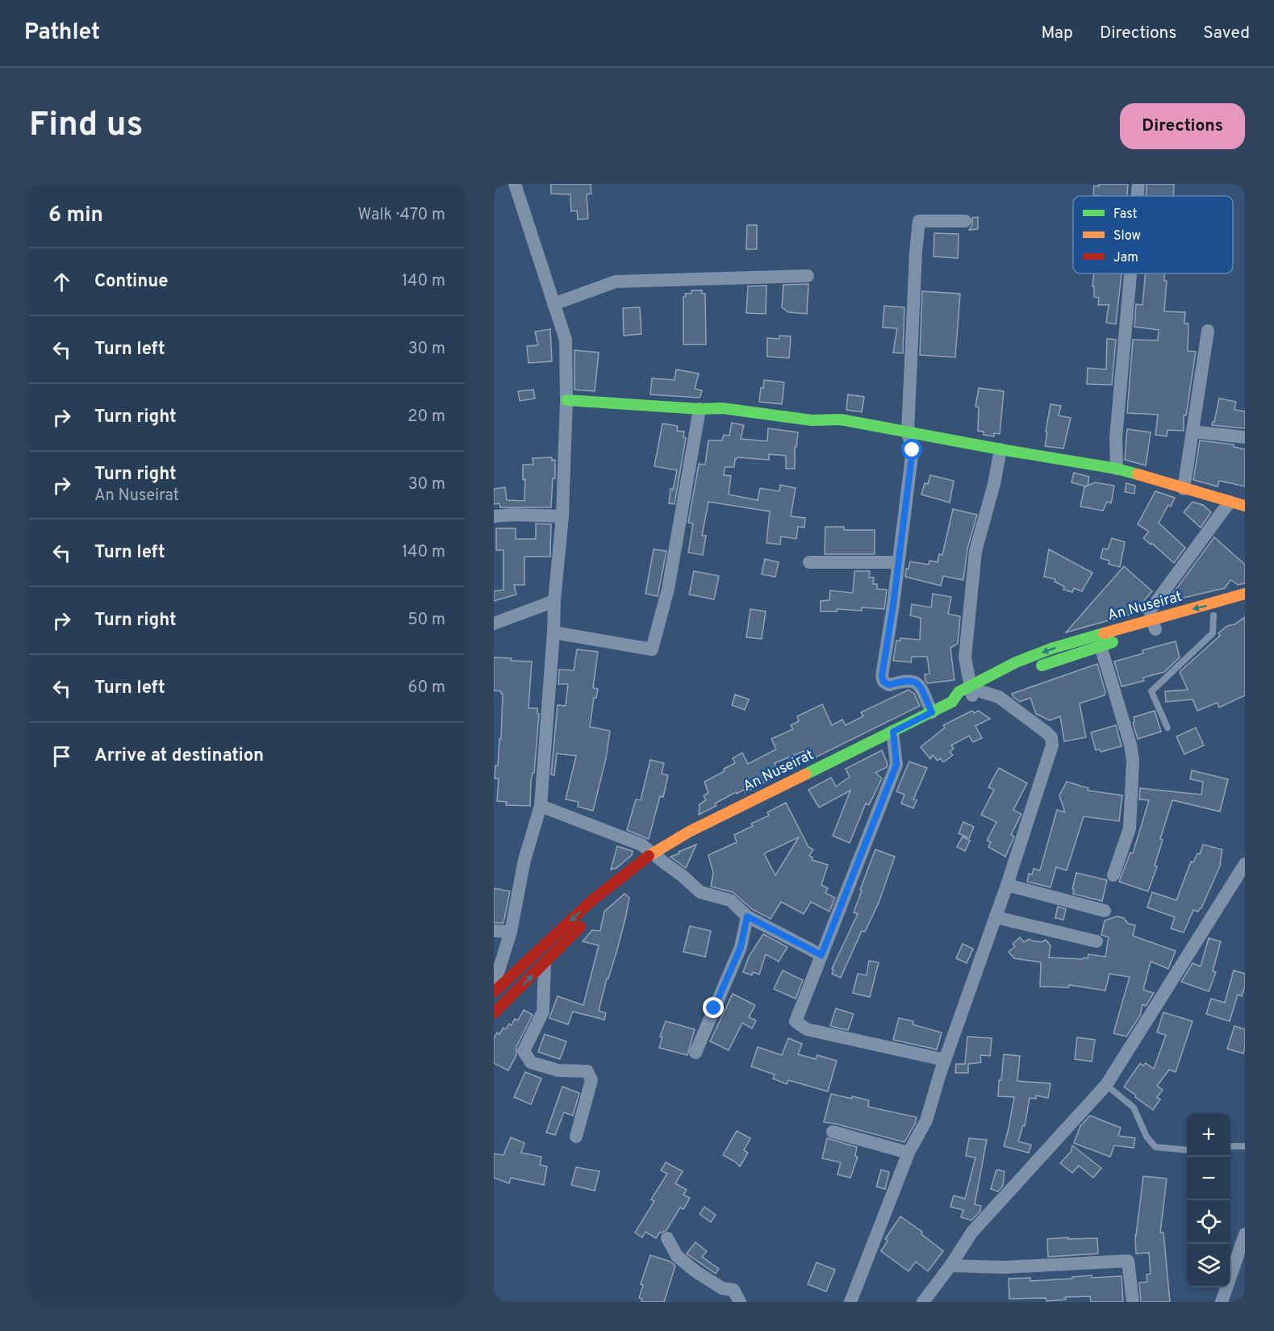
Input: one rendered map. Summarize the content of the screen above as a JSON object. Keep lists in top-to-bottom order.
{
  "streets": {
    "main road": ["An Nuseirat"]
  },
  "legend": ["Fast", "Slow", "Jam"],
  "page": {
    "header": "Pathlet",
    "nav": ["Map", "Directions", "Saved"],
    "buttons": "Directions",
    "title": "Find us",
    "heading": ["6 min", "Walk · 470 m"],
    "list": [
      ["Continue", "140 m"],
      ["Turn left", "30 m"],
      ["Turn right", "20 m"],
      ["Turn right", "An Nuseirat", "30 m"],
      ["Turn left", "140 m"],
      ["Turn right", "50 m"],
      ["Turn left", "60 m"],
      "Arrive at destination"
    ],
    "map_buttons": ["+", "−"]
  }
}
